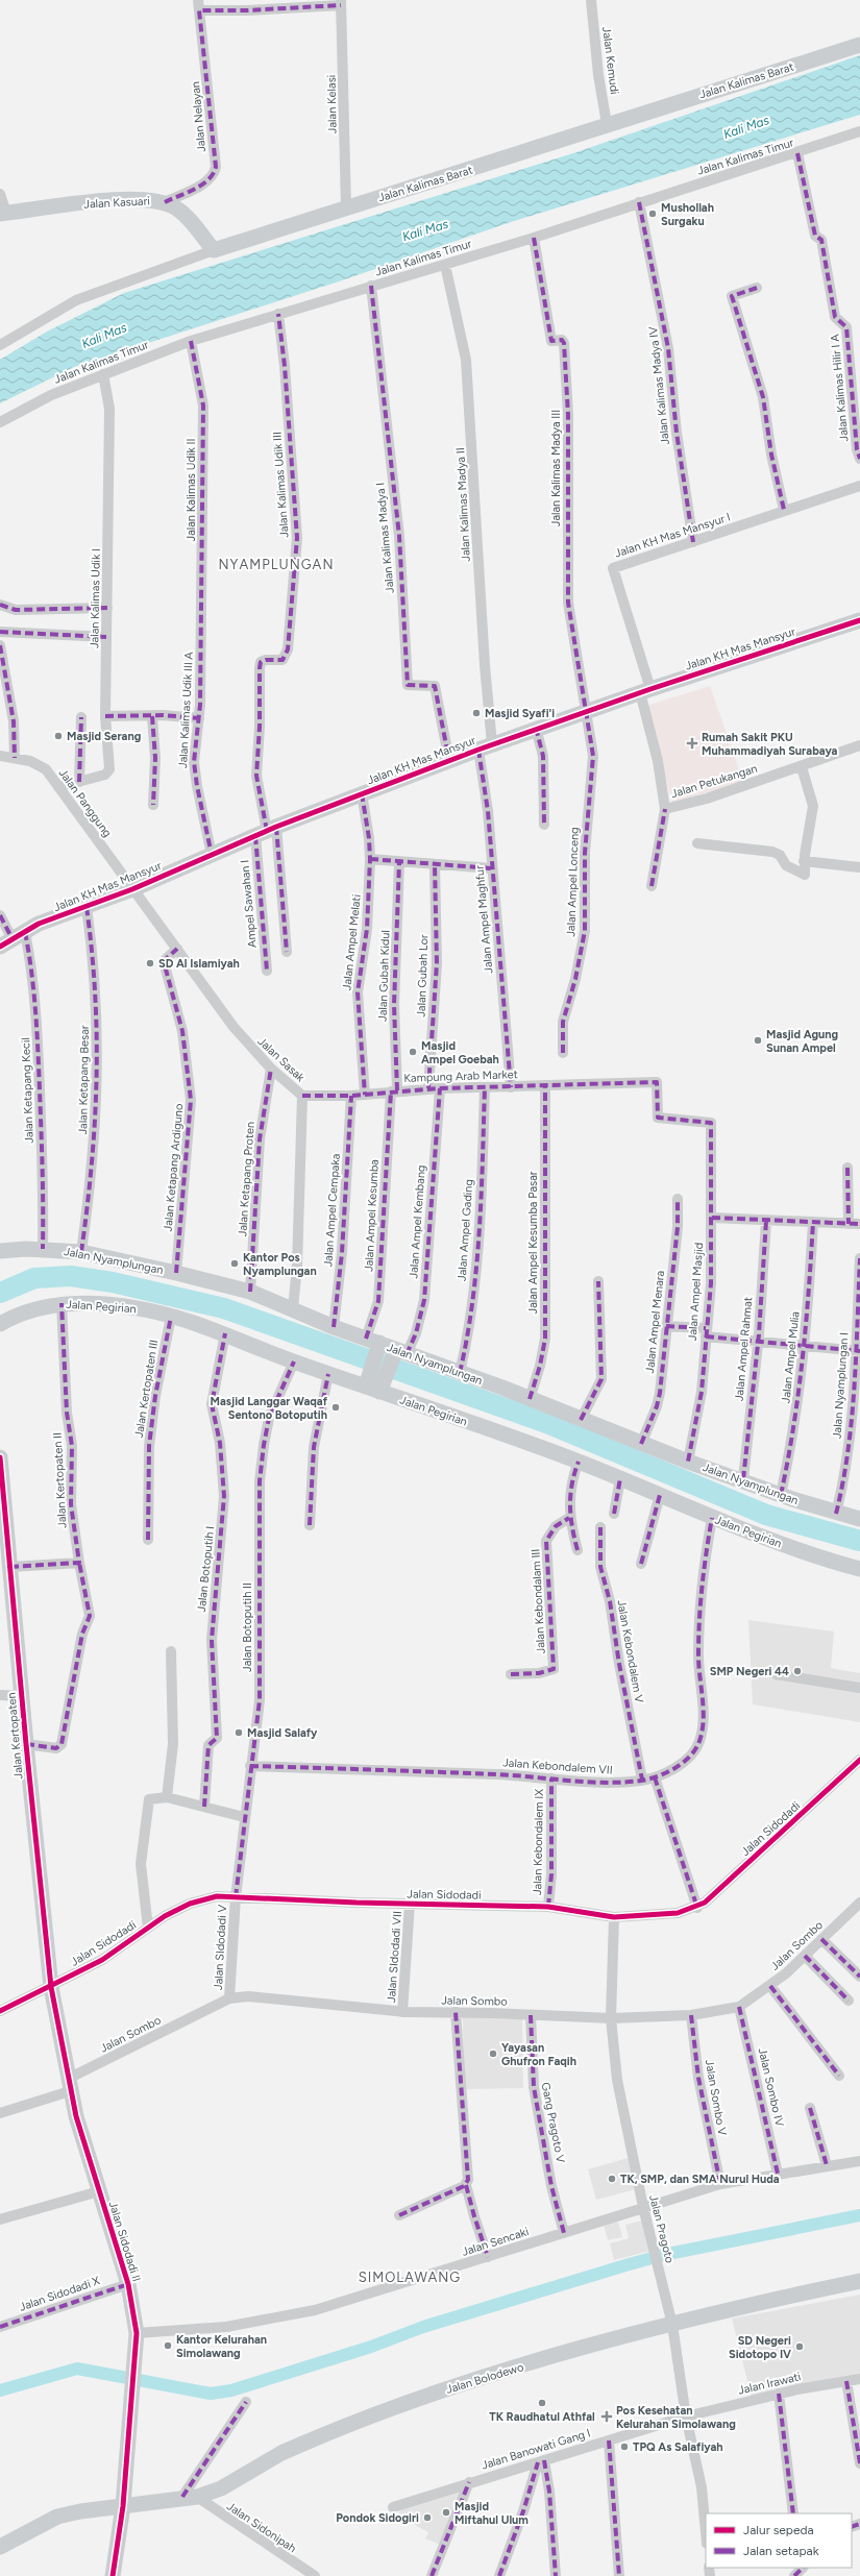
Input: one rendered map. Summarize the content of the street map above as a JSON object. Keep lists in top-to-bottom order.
{
  "streets": {
    "street": [
      "Jalan Kemudi",
      "Jalan Kalimas Barat",
      "Jalan Kelasi",
      "Jalan Nelayan",
      "Jalan Kalimas Timur",
      "Jalan Kasuari",
      "Jalan Kalimas Madya IV",
      "Jalan Kalimas Hilir I A",
      "Jalan Kalimas Madya III",
      "Jalan Kalimas Udik III",
      "Jalan Kalimas Udik II",
      "Jalan Kalimas Madya II",
      "Jalan KH Mas Mansyur I",
      "Jalan Kalimas Madya I",
      "Jalan Kalimas Udik I",
      "Jalan KH Mas Mansyur",
      "Jalan Kalimas Udik III A",
      "Jalan Petukangan",
      "Jalan Panggung",
      "Jalan Ampel Lonceng",
      "Ampel Sawahan I",
      "Jalan Ampel Maghfur",
      "Jalan Ampel Melati",
      "Jalan Gubah Kidul",
      "Jalan Gubah Lor",
      "Jalan Sasak",
      "Kampung Arab Market",
      "Jalan Ketapang Besar",
      "Jalan Ketapang Kecil",
      "Jalan Ketapang Ardiguno",
      "Jalan Ketapang Proten",
      "Jalan Ampel Cempaka",
      "Jalan Ampel Kesumba",
      "Jalan Ampel Kembang",
      "Jalan Ampel Gading",
      "Jalan Ampel Kesumba Pasar",
      "Jalan Nyamplungan",
      "Jalan Ampel Masjid",
      "Jalan Pegirian",
      "Jalan Ampel Menara",
      "Jalan Ampel Rahmat",
      "Jalan Ampel Mulia",
      "Jalan Nyamplungan I",
      "Jalan Kertopaten III",
      "Jalan Kertopaten II",
      "Jalan Botoputih I",
      "Jalan Kebondalam III",
      "Jalan Botoputih II",
      "Jalan Kebondalem V",
      "Jalan Kertopaten",
      "Jalan Kebondalem VII",
      "Jalan Sidodadi",
      "Jalan Kebondalem IX",
      "Jalan Sombo",
      "Jalan SIdodadi V",
      "Jalan SIdodadi VII",
      "Jalan Sombo IV",
      "Jalan Sombo V",
      "Gang Pragoto V",
      "Jalan Pragoto",
      "Jalan Sidodadi II",
      "Jalan Sencaki",
      "Jalan Sidodadi X",
      "Jalan Bolodewo",
      "Jalan Irawati",
      "Jalan Banowati Gang I",
      "Jalan Sidonipah"
    ]
  },
  "crossings": [
    ["Jalan Kemudi", "Jalan Kalimas Barat"],
    ["Jalan Kalimas Barat", "Jalan Kelasi"],
    ["Jalan Kalimas Barat", "Jalan Kasuari"],
    ["Jalan Nelayan", "Jalan Kasuari"],
    ["Jalan Kalimas Timur", "Jalan Kalimas Madya IV"],
    ["Jalan Kalimas Timur", "Jalan Kalimas Hilir I A"],
    ["Jalan Kalimas Timur", "Jalan Kalimas Madya III"],
    ["Jalan Kalimas Timur", "Jalan Kalimas Udik III"],
    ["Jalan Kalimas Timur", "Jalan Kalimas Udik II"],
    ["Jalan Kalimas Timur", "Jalan Kalimas Madya II"],
    ["Jalan Kalimas Timur", "Jalan Kalimas Madya I"],
    ["Jalan Kalimas Timur", "Jalan Kalimas Udik I"],
    ["Jalan Kalimas Madya IV", "Jalan KH Mas Mansyur I"],
    ["Jalan Kalimas Madya III", "Jalan KH Mas Mansyur"],
    ["Jalan Kalimas Madya III", "Jalan Ampel Lonceng"],
    ["Jalan Kalimas Udik III", "Jalan KH Mas Mansyur"],
    ["Jalan Kalimas Udik III", "Ampel Sawahan I"],
    ["Jalan Kalimas Udik II", "Jalan Kalimas Udik III A"],
    ["Jalan Kalimas Madya II", "Jalan KH Mas Mansyur"],
    ["Jalan Kalimas Madya II", "Jalan Ampel Maghfur"],
    ["Jalan KH Mas Mansyur I", "Jalan KH Mas Mansyur"],
    ["Jalan KH Mas Mansyur I", "Jalan Petukangan"],
    ["Jalan Kalimas Madya I", "Jalan KH Mas Mansyur"],
    ["Jalan Kalimas Udik I", "Jalan Panggung"],
    ["Jalan KH Mas Mansyur", "Jalan Kalimas Udik III A"],
    ["Jalan KH Mas Mansyur", "Jalan Petukangan"],
    ["Jalan KH Mas Mansyur", "Jalan Panggung"],
    ["Jalan KH Mas Mansyur", "Jalan Ampel Lonceng"],
    ["Jalan KH Mas Mansyur", "Ampel Sawahan I"],
    ["Jalan KH Mas Mansyur", "Jalan Ampel Maghfur"],
    ["Jalan KH Mas Mansyur", "Jalan Ampel Melati"],
    ["Jalan KH Mas Mansyur", "Jalan Sasak"],
    ["Jalan KH Mas Mansyur", "Jalan Ketapang Besar"],
    ["Jalan KH Mas Mansyur", "Jalan Ketapang Kecil"],
    ["Jalan Panggung", "Jalan Sasak"],
    ["Jalan Ampel Maghfur", "Kampung Arab Market"],
    ["Jalan Ampel Melati", "Kampung Arab Market"],
    ["Jalan Gubah Kidul", "Kampung Arab Market"],
    ["Jalan Gubah Kidul", "Jalan Ampel Kesumba"],
    ["Jalan Gubah Lor", "Kampung Arab Market"],
    ["Jalan Sasak", "Kampung Arab Market"],
    ["Jalan Sasak", "Jalan Ketapang Ardiguno"],
    ["Jalan Sasak", "Jalan Ketapang Proten"],
    ["Jalan Sasak", "Jalan Nyamplungan"],
    ["Kampung Arab Market", "Jalan Ampel Cempaka"],
    ["Kampung Arab Market", "Jalan Ampel Kesumba"],
    ["Kampung Arab Market", "Jalan Ampel Kembang"],
    ["Kampung Arab Market", "Jalan Ampel Gading"],
    ["Kampung Arab Market", "Jalan Ampel Kesumba Pasar"],
    ["Kampung Arab Market", "Jalan Ampel Masjid"],
    ["Jalan Ketapang Besar", "Jalan Nyamplungan"],
    ["Jalan Ketapang Kecil", "Jalan Nyamplungan"],
    ["Jalan Ketapang Ardiguno", "Jalan Nyamplungan"],
    ["Jalan Ketapang Proten", "Jalan Nyamplungan"],
    ["Jalan Ampel Cempaka", "Jalan Nyamplungan"],
    ["Jalan Ampel Kesumba", "Jalan Nyamplungan"],
    ["Jalan Ampel Kembang", "Jalan Nyamplungan"],
    ["Jalan Ampel Gading", "Jalan Nyamplungan"],
    ["Jalan Ampel Kesumba Pasar", "Jalan Nyamplungan"],
    ["Jalan Nyamplungan", "Jalan Ampel Masjid"],
    ["Jalan Nyamplungan", "Jalan Ampel Menara"],
    ["Jalan Nyamplungan", "Jalan Ampel Rahmat"],
    ["Jalan Nyamplungan", "Jalan Ampel Mulia"],
    ["Jalan Nyamplungan", "Jalan Nyamplungan I"],
    ["Jalan Pegirian", "Jalan Kertopaten III"],
    ["Jalan Pegirian", "Jalan Kertopaten II"],
    ["Jalan Pegirian", "Jalan Botoputih I"],
    ["Jalan Pegirian", "Jalan Botoputih II"],
    ["Jalan Pegirian", "Jalan Kebondalem VII"],
    ["Jalan Kertopaten II", "Jalan Kertopaten"],
    ["Jalan Botoputih II", "Jalan Kebondalem VII"],
    ["Jalan Botoputih II", "Jalan Sidodadi"],
    ["Jalan Botoputih II", "Jalan SIdodadi V"],
    ["Jalan Kebondalem V", "Jalan Kebondalem VII"],
    ["Jalan Kertopaten", "Jalan Sidodadi"],
    ["Jalan Kertopaten", "Jalan Sidodadi II"],
    ["Jalan Kebondalem VII", "Jalan Kebondalem IX"],
    ["Jalan Sidodadi", "Jalan Kebondalem IX"],
    ["Jalan Sidodadi", "Jalan SIdodadi V"],
    ["Jalan Sidodadi", "Jalan SIdodadi VII"],
    ["Jalan Sidodadi", "Jalan Pragoto"],
    ["Jalan Sidodadi", "Jalan Sidodadi II"],
    ["Jalan Sombo", "Jalan SIdodadi V"],
    ["Jalan Sombo", "Jalan SIdodadi VII"],
    ["Jalan Sombo", "Jalan Sombo IV"],
    ["Jalan Sombo", "Jalan Sombo V"],
    ["Jalan Sombo", "Gang Pragoto V"],
    ["Jalan Sombo", "Jalan Pragoto"],
    ["Jalan Sombo", "Jalan Sidodadi II"],
    ["Jalan Sombo IV", "Jalan Sencaki"],
    ["Jalan Sombo V", "Jalan Sencaki"],
    ["Gang Pragoto V", "Jalan Sencaki"],
    ["Jalan Pragoto", "Jalan Sencaki"],
    ["Jalan Pragoto", "Jalan Bolodewo"],
    ["Jalan Pragoto", "Jalan Irawati"],
    ["Jalan Pragoto", "Jalan Banowati Gang I"],
    ["Jalan Sidodadi II", "Jalan Sencaki"],
    ["Jalan Sidodadi II", "Jalan Sidodadi X"],
    ["Jalan Sidodadi II", "Jalan Bolodewo"],
    ["Jalan Bolodewo", "Jalan Sidonipah"],
    ["Jalan Irawati", "Jalan Banowati Gang I"]
  ],
  "districts": ["NYAMPLUNGAN", "SIMOLAWANG"],
  "water": ["Kali Mas"],
  "places": {
    "other": [
      "Mushollah Surgaku",
      "Masjid Syafi'i",
      "Masjid Serang",
      "SD Al Islamiyah",
      "Masjid Agung Sunan Ampel",
      "Masjid Ampel Goebah",
      "Kantor Pos Nyamplungan",
      "Masjid Langgar Waqaf Sentono Botoputih",
      "SMP Negeri 44",
      "Masjid Salafy",
      "Yayasan Ghufron Faqih",
      "TK, SMP, dan SMA Nurul Huda",
      "Kantor Kelurahan Simolawang",
      "SD Negeri Sidotopo IV",
      "TK Raudhatul Athfal",
      "TPQ As Salafiyah",
      "Masjid Miftahul Ulum",
      "Pondok Sidogiri"
    ],
    "health": ["Rumah Sakit PKU Muhammadiyah Surabaya", "Pos Kesehatan Kelurahan Simolawang"]
  },
  "legend": ["Jalur sepeda", "Jalan setapak"]
}
